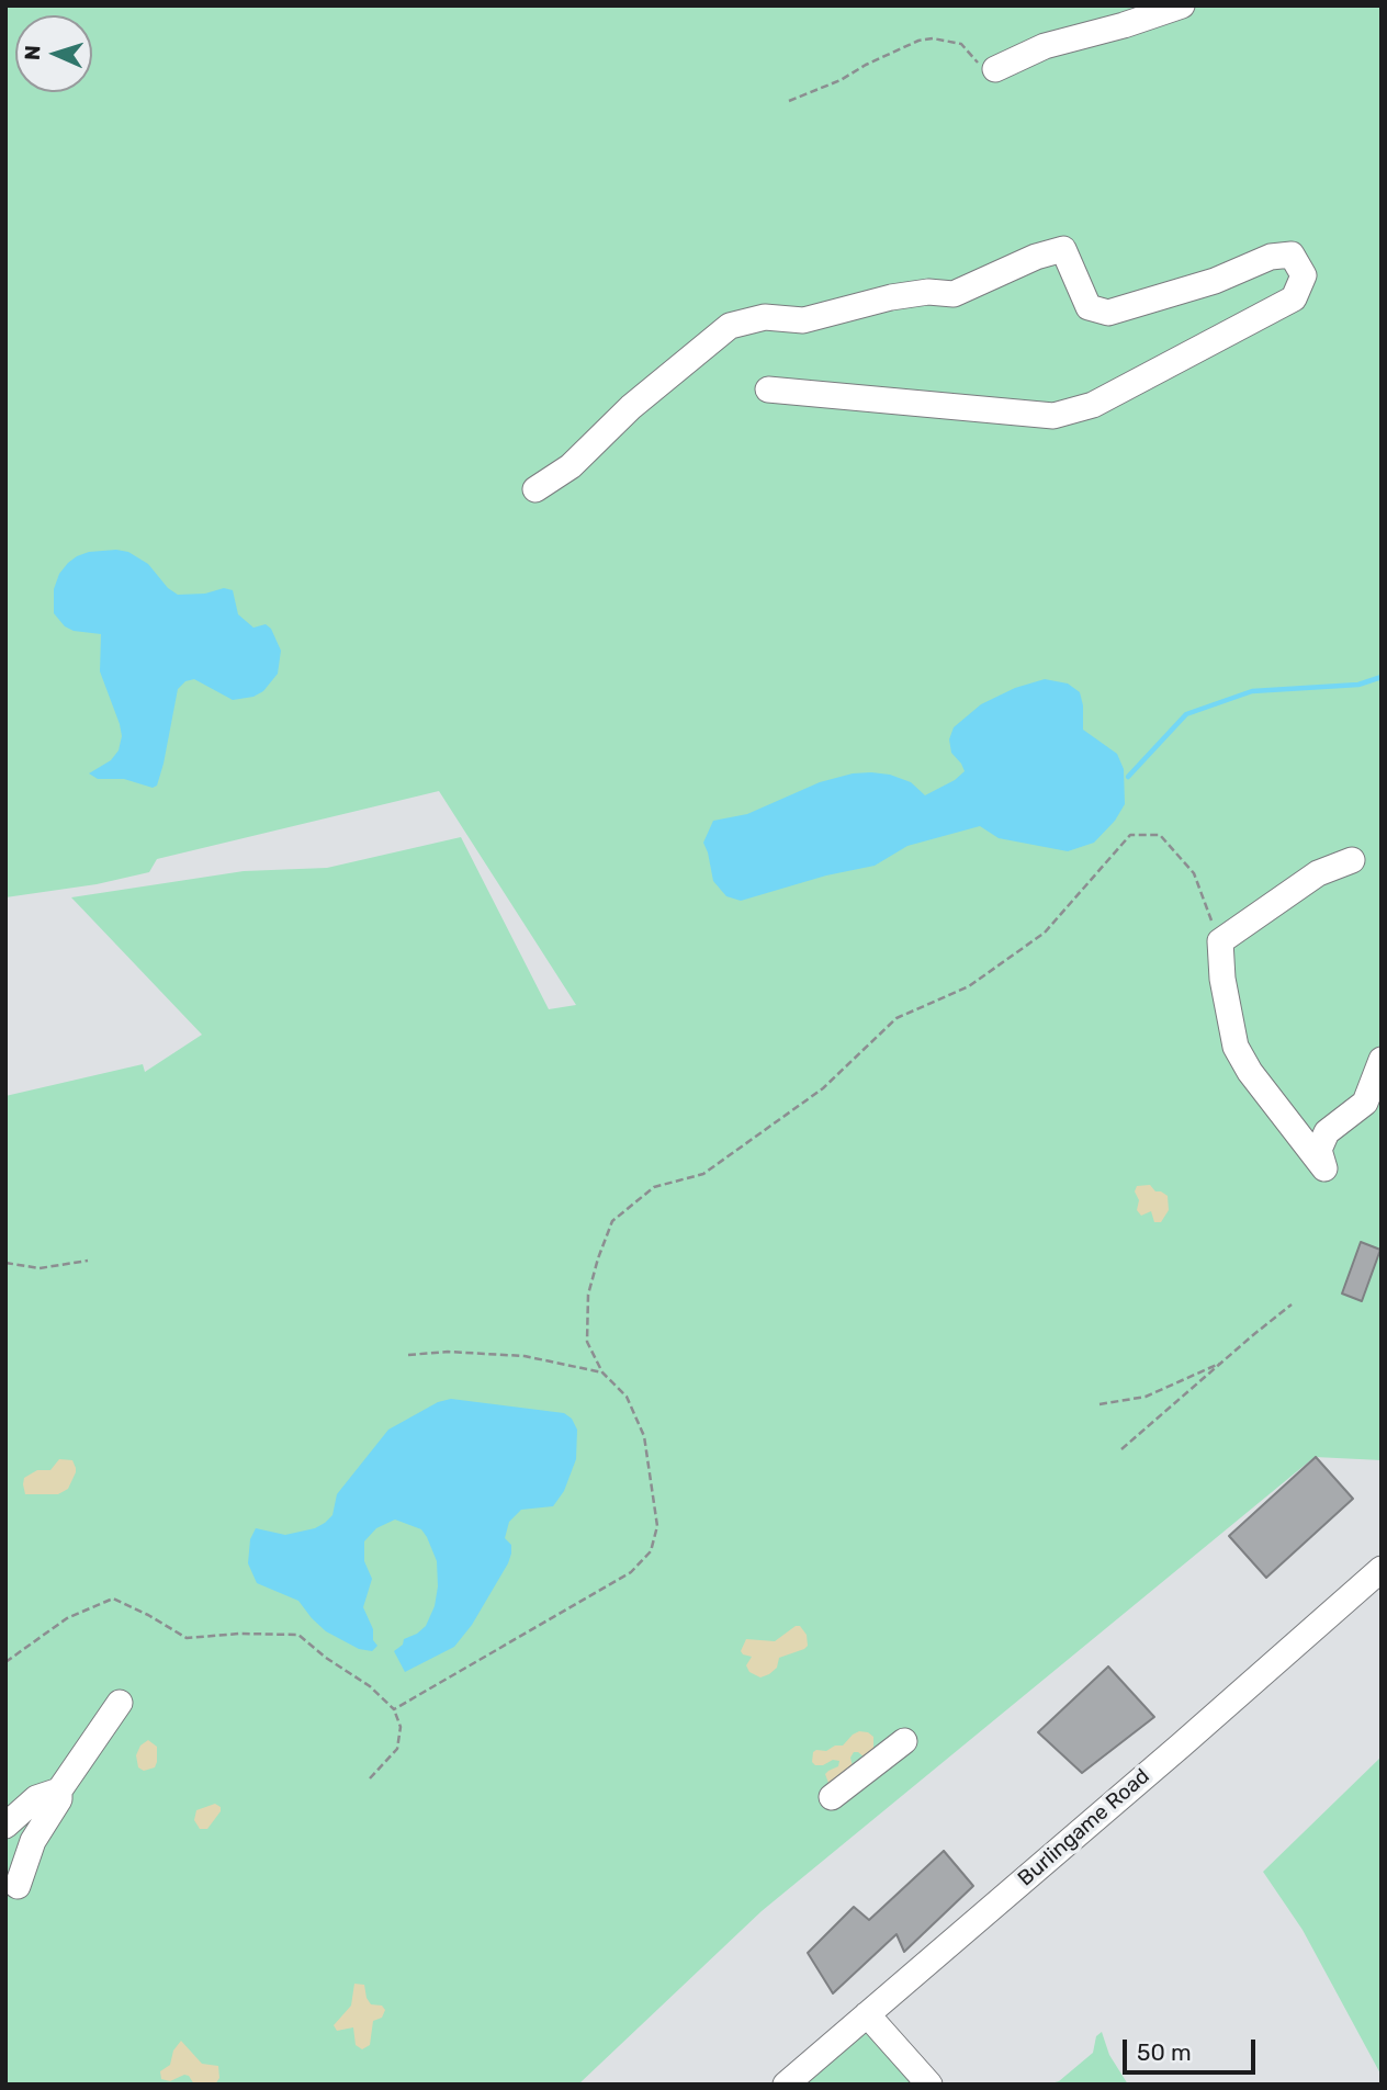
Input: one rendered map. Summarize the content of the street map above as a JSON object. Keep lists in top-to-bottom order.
{
  "streets": {
    "street": ["Burlingame Road"]
  },
  "scale_bar": "50 m",
  "north": "left"
}
